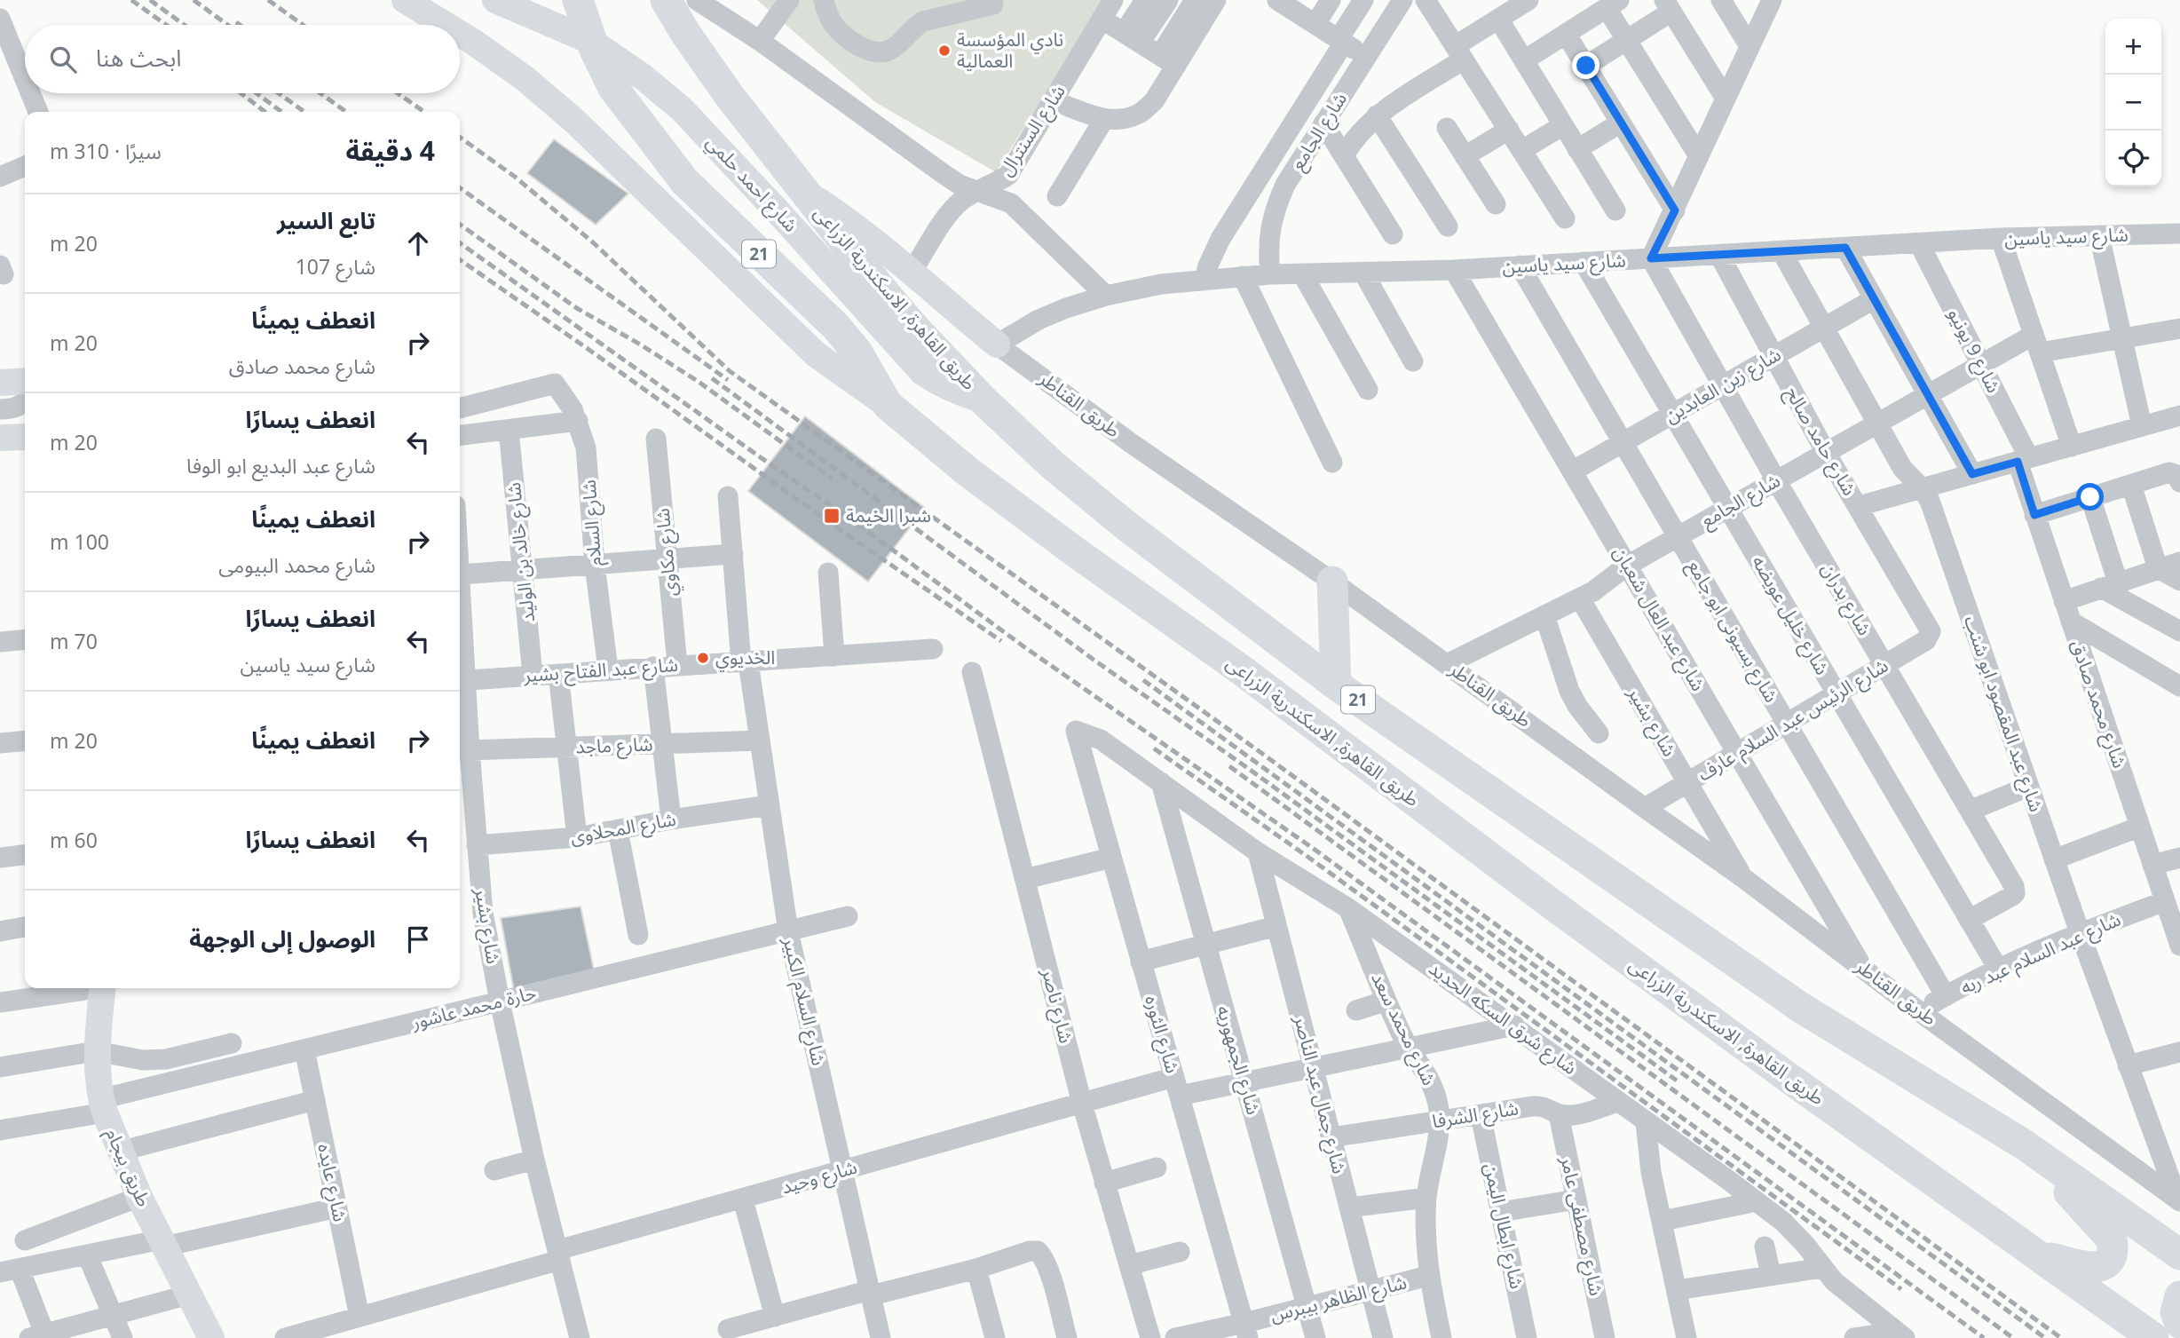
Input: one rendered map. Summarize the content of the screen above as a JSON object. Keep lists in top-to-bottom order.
{
  "streets": {
    "highway": ["21", "طريق القاهرة, الاسكندرية الزراعى"],
    "main road": ["شارع احمد حلمي", "طريق القناطر", "طريق بيجام"],
    "street": [
      "شارع السنترال",
      "شارع الجامع",
      "شارع سيد ياسين",
      "شارع 9 يونيو",
      "شارع زين العابدين",
      "شارع حامد صالح",
      "شارع السلام",
      "شارع خالد بن الوليد",
      "شارع مكاوي",
      "شارع بدران",
      "شارع خليل عويضه",
      "شارع عبد العال شعبان",
      "شارع بسيونى ابو جامع",
      "شارع عبد الفتاح بشير",
      "شارع محمد صادق",
      "شارع عبد المقصود ابو شنب",
      "شارع الرئيس عبد السلام عارف",
      "شارع بشير",
      "شارع ماجد",
      "شارع المحلاوى",
      "شارع عبد السلام عبد ربه",
      "شارع السلام الكبير",
      "شارع ناصر",
      "حارة محمد عاشور",
      "شارع شرق السكه الحديد",
      "شارع محمد سعد",
      "شارع الثوره",
      "شارع الجمهوريه",
      "شارع جمال عبد الناصر",
      "شارع الشرفا",
      "شارع وحيد",
      "شارع عايده",
      "شارع ابطال اليمن",
      "شارع مصطفى عامر",
      "شارع الظاهر بيبرس"
    ]
  },
  "crossings": [
    ["شارع السنترال", "طريق القناطر"],
    ["شارع الجامع", "شارع سيد ياسين"],
    ["شارع الجامع", "شارع 9 يونيو"],
    ["شارع الجامع", "طريق القناطر"],
    ["شارع الجامع", "شارع حامد صالح"],
    ["شارع الجامع", "شارع بدران"],
    ["شارع الجامع", "شارع خليل عويضه"],
    ["شارع الجامع", "شارع عبد العال شعبان"],
    ["شارع الجامع", "شارع بسيونى ابو جامع"],
    ["شارع الجامع", "شارع عبد المقصود ابو شنب"],
    ["شارع الجامع", "شارع بشير"],
    ["شارع احمد حلمي", "طريق القاهرة, الاسكندرية الزراعى"],
    ["شارع سيد ياسين", "شارع 9 يونيو"],
    ["شارع سيد ياسين", "طريق القناطر"],
    ["شارع سيد ياسين", "شارع حامد صالح"],
    ["شارع سيد ياسين", "شارع بدران"],
    ["شارع سيد ياسين", "شارع خليل عويضه"],
    ["شارع سيد ياسين", "شارع عبد العال شعبان"],
    ["شارع سيد ياسين", "شارع بسيونى ابو جامع"],
    ["شارع سيد ياسين", "شارع عبد المقصود ابو شنب"],
    ["طريق القاهرة, الاسكندرية الزراعى", "طريق القناطر"],
    ["شارع 9 يونيو", "شارع محمد صادق"],
    ["شارع زين العابدين", "شارع حامد صالح"],
    ["شارع زين العابدين", "شارع بدران"],
    ["شارع زين العابدين", "شارع خليل عويضه"],
    ["شارع زين العابدين", "شارع عبد العال شعبان"],
    ["شارع زين العابدين", "شارع بسيونى ابو جامع"],
    ["شارع زين العابدين", "شارع عبد المقصود ابو شنب"],
    ["طريق القناطر", "شارع عبد العال شعبان"],
    ["طريق القناطر", "شارع عبد المقصود ابو شنب"],
    ["طريق القناطر", "شارع الرئيس عبد السلام عارف"],
    ["طريق القناطر", "شارع بشير"],
    ["طريق القناطر", "شارع عبد السلام عبد ربه"],
    ["شارع حامد صالح", "شارع الرئيس عبد السلام عارف"],
    ["شارع السلام", "شارع عبد الفتاح بشير"],
    ["شارع خالد بن الوليد", "شارع عبد الفتاح بشير"],
    ["شارع مكاوي", "شارع عبد الفتاح بشير"],
    ["شارع بدران", "شارع خليل عويضه"],
    ["شارع بدران", "شارع الرئيس عبد السلام عارف"],
    ["شارع خليل عويضه", "شارع الرئيس عبد السلام عارف"],
    ["شارع خليل عويضه", "شارع عبد السلام عبد ربه"],
    ["شارع عبد العال شعبان", "شارع الرئيس عبد السلام عارف"],
    ["شارع بسيونى ابو جامع", "شارع الرئيس عبد السلام عارف"],
    ["شارع بسيونى ابو جامع", "شارع عبد السلام عبد ربه"],
    ["شارع عبد الفتاح بشير", "شارع بشير"],
    ["شارع عبد الفتاح بشير", "شارع السلام الكبير"],
    ["شارع محمد صادق", "شارع عبد السلام عبد ربه"],
    ["شارع عبد المقصود ابو شنب", "شارع عبد السلام عبد ربه"],
    ["شارع الرئيس عبد السلام عارف", "شارع بشير"],
    ["شارع بشير", "شارع ماجد"],
    ["شارع بشير", "شارع المحلاوى"],
    ["شارع بشير", "حارة محمد عاشور"],
    ["شارع بشير", "شارع وحيد"],
    ["شارع ماجد", "شارع السلام الكبير"],
    ["شارع المحلاوى", "شارع السلام الكبير"],
    ["شارع السلام الكبير", "حارة محمد عاشور"],
    ["شارع السلام الكبير", "شارع وحيد"],
    ["شارع ناصر", "شارع وحيد"],
    ["حارة محمد عاشور", "طريق بيجام"],
    ["حارة محمد عاشور", "شارع عايده"],
    ["شارع شرق السكه الحديد", "شارع محمد سعد"],
    ["شارع شرق السكه الحديد", "شارع الثوره"],
    ["شارع شرق السكه الحديد", "شارع الجمهوريه"],
    ["شارع شرق السكه الحديد", "شارع جمال عبد الناصر"],
    ["شارع شرق السكه الحديد", "شارع الشرفا"],
    ["شارع شرق السكه الحديد", "شارع وحيد"],
    ["شارع محمد سعد", "شارع الشرفا"],
    ["شارع محمد سعد", "شارع وحيد"],
    ["شارع محمد سعد", "شارع الظاهر بيبرس"],
    ["شارع الثوره", "شارع وحيد"],
    ["شارع الثوره", "شارع الظاهر بيبرس"],
    ["شارع الجمهوريه", "شارع وحيد"],
    ["شارع الجمهوريه", "شارع الظاهر بيبرس"],
    ["شارع جمال عبد الناصر", "شارع الشرفا"],
    ["شارع جمال عبد الناصر", "شارع وحيد"],
    ["شارع جمال عبد الناصر", "شارع الظاهر بيبرس"],
    ["شارع الشرفا", "شارع ابطال اليمن"],
    ["شارع الشرفا", "شارع مصطفى عامر"],
    ["شارع وحيد", "شارع عايده"]
  ],
  "places": {
    "other": ["نادي المؤسسة العمالية", "الخديوي"],
    "transit": ["شبرا الخيمة"]
  },
  "page": {
    "map_buttons": ["+", "−"],
    "search": "ابحث هنا",
    "heading": ["4 دقيقة", "سيرًا · 310 m"],
    "list": [
      ["تابع السير", "شارع 107", "20 m"],
      ["انعطف يمينًا", "شارع محمد صادق", "20 m"],
      ["انعطف يسارًا", "شارع عبد البديع ابو الوفا", "20 m"],
      ["انعطف يمينًا", "شارع محمد البيومى", "100 m"],
      ["انعطف يسارًا", "شارع سيد ياسين", "70 m"],
      ["انعطف يمينًا", "20 m"],
      ["انعطف يسارًا", "60 m"],
      "الوصول إلى الوجهة"
    ]
  }
}
